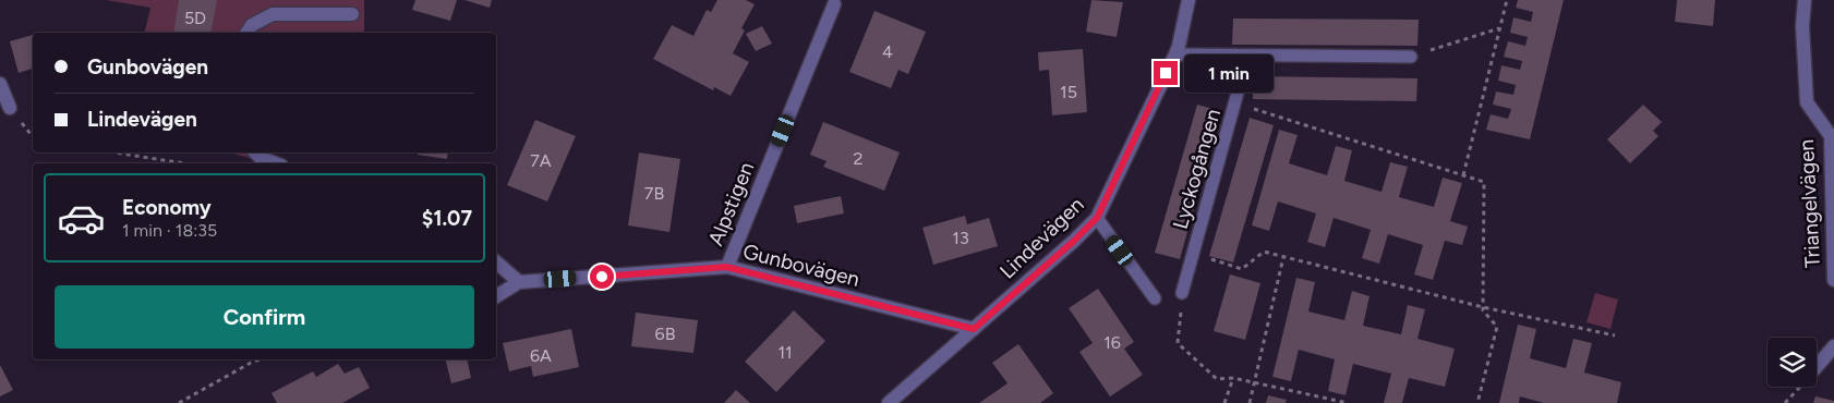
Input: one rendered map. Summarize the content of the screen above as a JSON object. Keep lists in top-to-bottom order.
{
  "streets": {
    "street": [
      "Alpstigen",
      "Triangelvägen",
      "Lindevägen",
      "Gunbovägen"
    ],
    "lane": ["Lyckogången"]
  },
  "crossings": [
    ["Alpstigen", "Gunbovägen"],
    ["Lindevägen", "Gunbovägen"]
  ],
  "house_numbers": [
    "5D",
    "4",
    "15",
    "2",
    "7A",
    "7B",
    "13",
    "6B",
    "16",
    "11",
    "6A"
  ],
  "page": {
    "banner": ["Gunbovägen", "Lindevägen"],
    "bubble": "1 min",
    "list": [
      {
        "name": "Economy",
        "note": "1 min · 18:35",
        "value": "$1.07"
      }
    ],
    "buttons": "Confirm"
  }
}
